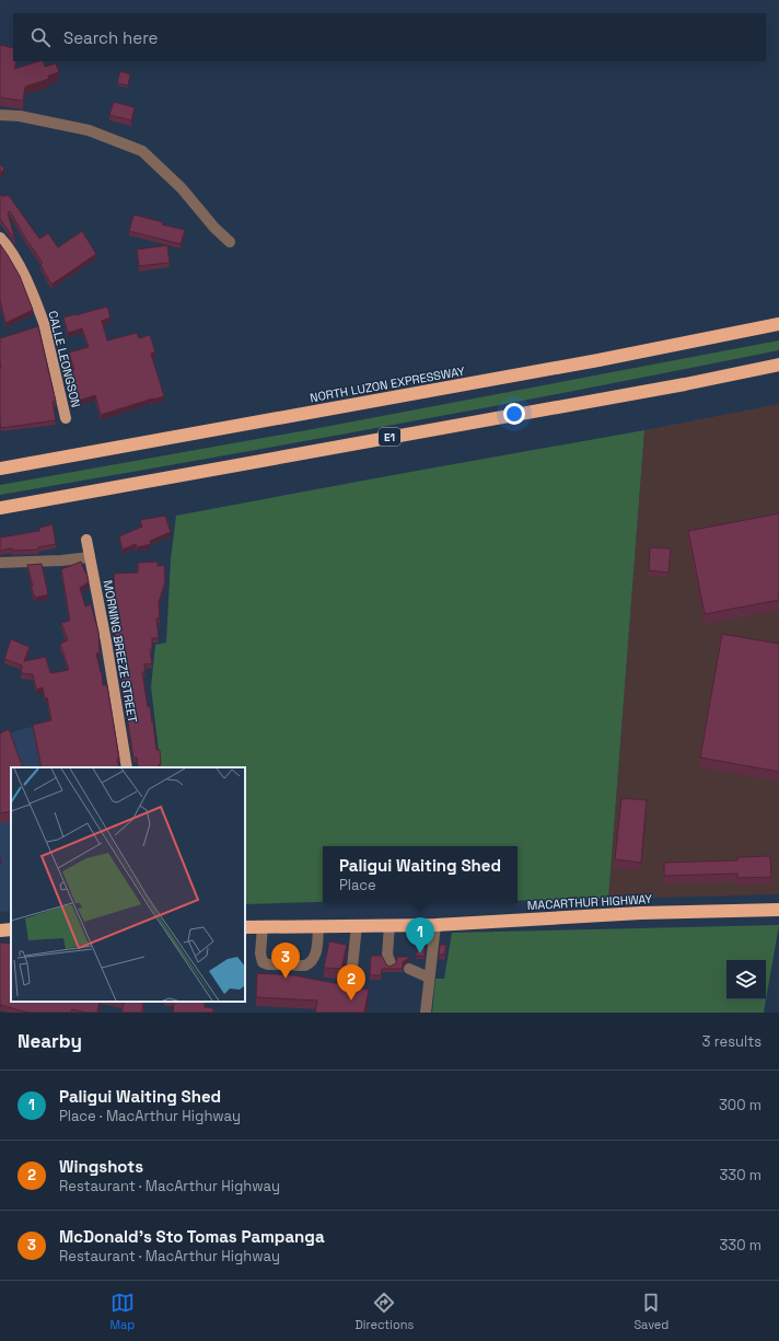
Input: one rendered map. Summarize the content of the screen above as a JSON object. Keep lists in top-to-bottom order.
{
  "streets": {
    "highway": ["NORTH LUZON EXPRESSWAY", "E1", "MACARTHUR HIGHWAY"],
    "main road": ["CALLE LEONGSON", "MORNING BREEZE STREET"]
  },
  "page": {
    "search": "Search here",
    "popup": ["Paligui Waiting Shed", "Place"],
    "pins": ["1", "3", "2"],
    "heading": ["Nearby", "3 results"],
    "list": [
      {
        "mark": "1",
        "name": "Paligui Waiting Shed",
        "note": "Place · MacArthur Highway",
        "value": "300 m"
      },
      {
        "mark": "2",
        "name": "Wingshots",
        "note": "Restaurant · MacArthur Highway",
        "value": "330 m"
      },
      {
        "mark": "3",
        "name": "McDonald's Sto Tomas Pampanga",
        "note": "Restaurant · MacArthur Highway",
        "value": "330 m"
      }
    ],
    "nav": ["Map", "Directions", "Saved"]
  }
}
